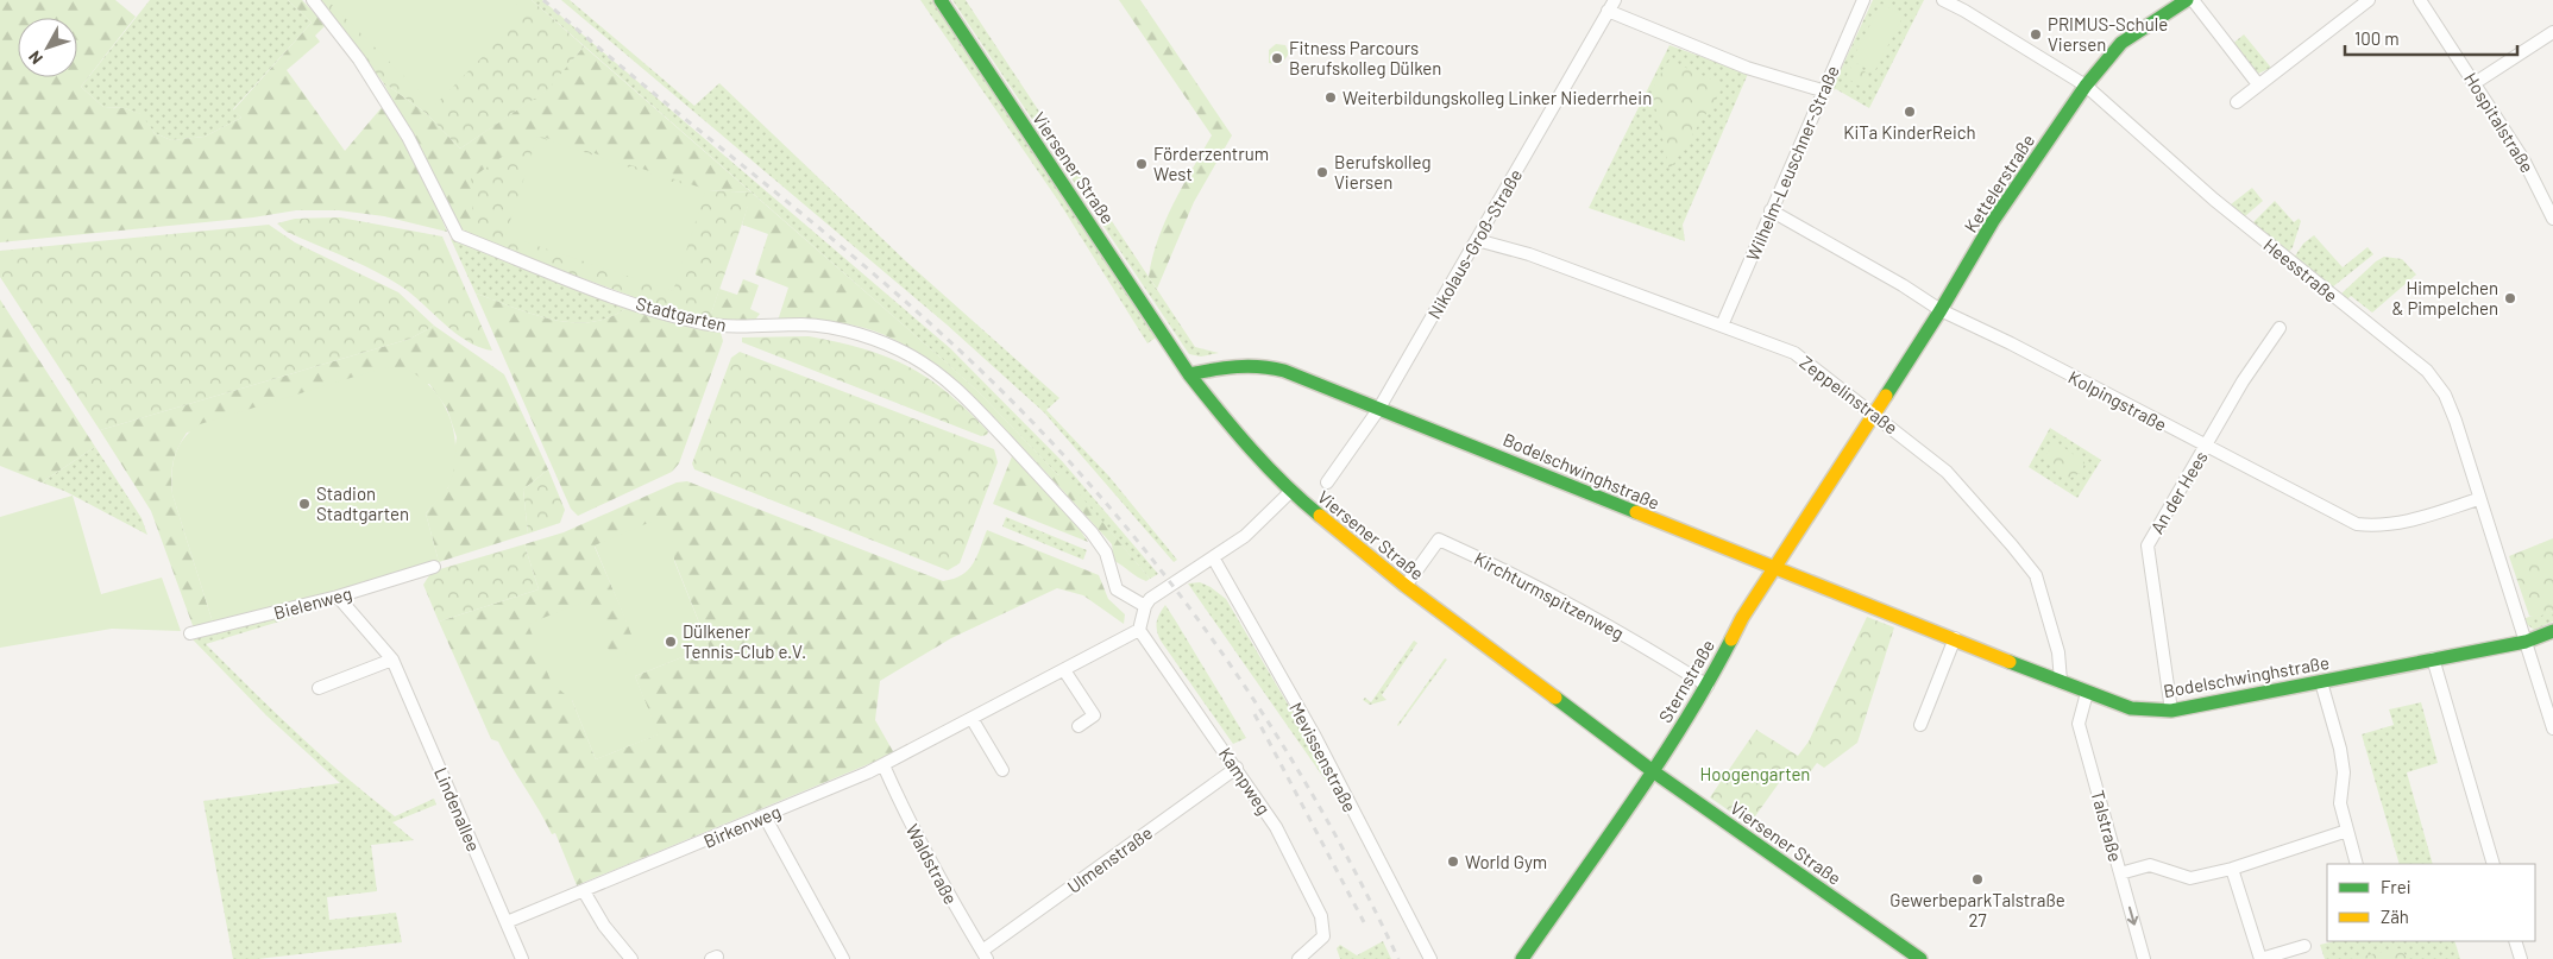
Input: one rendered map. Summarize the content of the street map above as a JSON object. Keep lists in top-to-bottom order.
{
  "streets": {
    "street": [
      "Hospitalstraße",
      "Wilhelm-Leuschner-Straße",
      "Viersener Straße",
      "Kettelerstraße",
      "Nikolaus-Groß-Straße",
      "Heesstraße",
      "Stadtgarten",
      "Zeppelinstraße",
      "Kolpingstraße",
      "Bodelschwinghstraße",
      "An der Hees",
      "Kirchturmspitzenweg",
      "Bielenweg",
      "Sternstraße",
      "Mevissenstraße",
      "Kampweg",
      "Lindenallee",
      "Birkenweg",
      "Talstraße",
      "Ulmenstraße",
      "Waldstraße"
    ]
  },
  "crossings": [
    ["Wilhelm-Leuschner-Straße", "Zeppelinstraße"],
    ["Wilhelm-Leuschner-Straße", "Kolpingstraße"],
    ["Viersener Straße", "Bodelschwinghstraße"],
    ["Viersener Straße", "Kirchturmspitzenweg"],
    ["Viersener Straße", "Sternstraße"],
    ["Kettelerstraße", "Heesstraße"],
    ["Kettelerstraße", "Zeppelinstraße"],
    ["Kettelerstraße", "Kolpingstraße"],
    ["Kettelerstraße", "Sternstraße"],
    ["Nikolaus-Groß-Straße", "Zeppelinstraße"],
    ["Nikolaus-Groß-Straße", "Bodelschwinghstraße"],
    ["Heesstraße", "Kolpingstraße"],
    ["Heesstraße", "Bodelschwinghstraße"],
    ["Zeppelinstraße", "Bodelschwinghstraße"],
    ["Zeppelinstraße", "Sternstraße"],
    ["Kolpingstraße", "An der Hees"],
    ["Bodelschwinghstraße", "An der Hees"],
    ["Bodelschwinghstraße", "Sternstraße"],
    ["Bodelschwinghstraße", "Talstraße"],
    ["Kirchturmspitzenweg", "Sternstraße"],
    ["Bielenweg", "Lindenallee"],
    ["Kampweg", "Birkenweg"],
    ["Kampweg", "Ulmenstraße"],
    ["Lindenallee", "Birkenweg"],
    ["Birkenweg", "Waldstraße"],
    ["Ulmenstraße", "Waldstraße"]
  ],
  "parks": ["Hoogengarten"],
  "places": [
    "PRIMUS-Schule Viersen",
    "Fitness Parcours Berufskolleg Dülken",
    "Weiterbildungskolleg Linker Niederrhein",
    "KiTa KinderReich",
    "Förderzentrum West",
    "Berufskolleg Viersen",
    "Himpelchen & Pimpelchen",
    "Stadion Stadtgarten",
    "Dülkener Tennis-Club e.V.",
    "World Gym",
    "GewerbeparkTalstraße 27"
  ],
  "legend": ["Frei", "Zäh"],
  "scale_bar": "100 m",
  "north": "bottom left"
}
